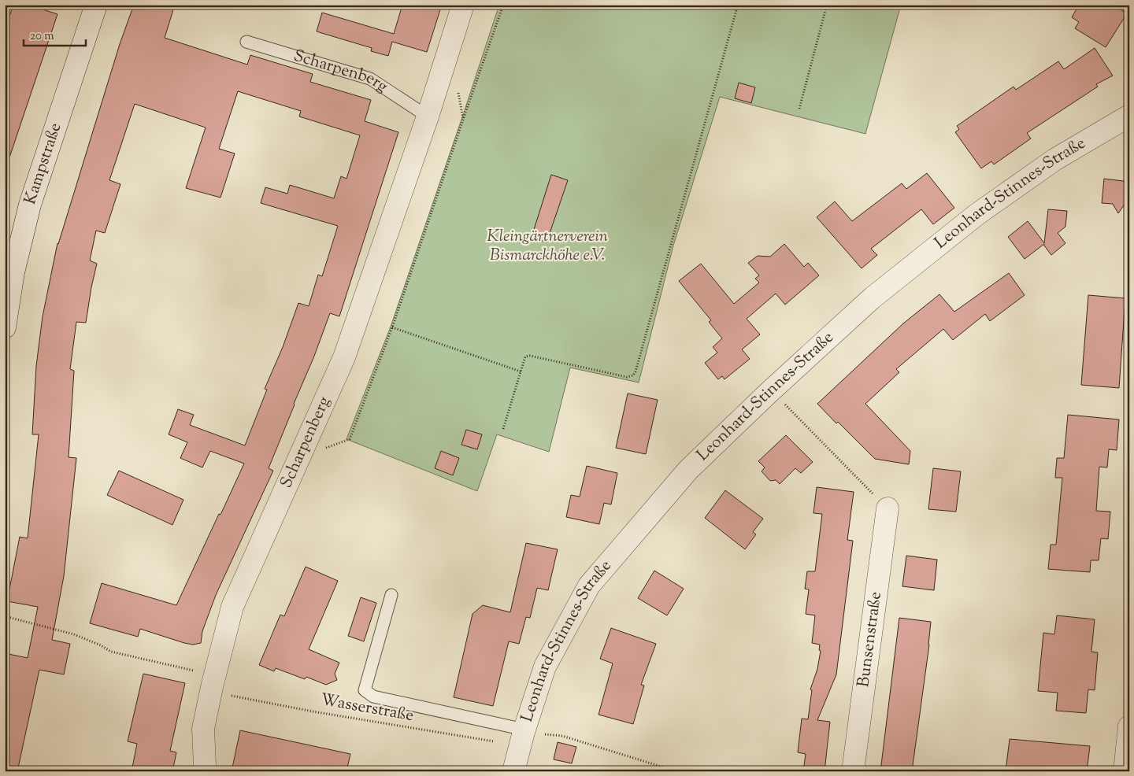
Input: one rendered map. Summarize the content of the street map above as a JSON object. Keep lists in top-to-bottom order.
{
  "streets": {
    "street": [
      "Scharpenberg",
      "Kampstraße",
      "Leonhard-Stinnes-Straße",
      "Bunsenstraße"
    ],
    "path": ["Wasserstraße"]
  },
  "crossings": [
    ["Scharpenberg", "Wasserstraße"],
    ["Leonhard-Stinnes-Straße", "Wasserstraße"]
  ],
  "parks": ["Kleingärtnerverein Bismarckhöhe e.V."],
  "scale_bar": "20 m"
}
